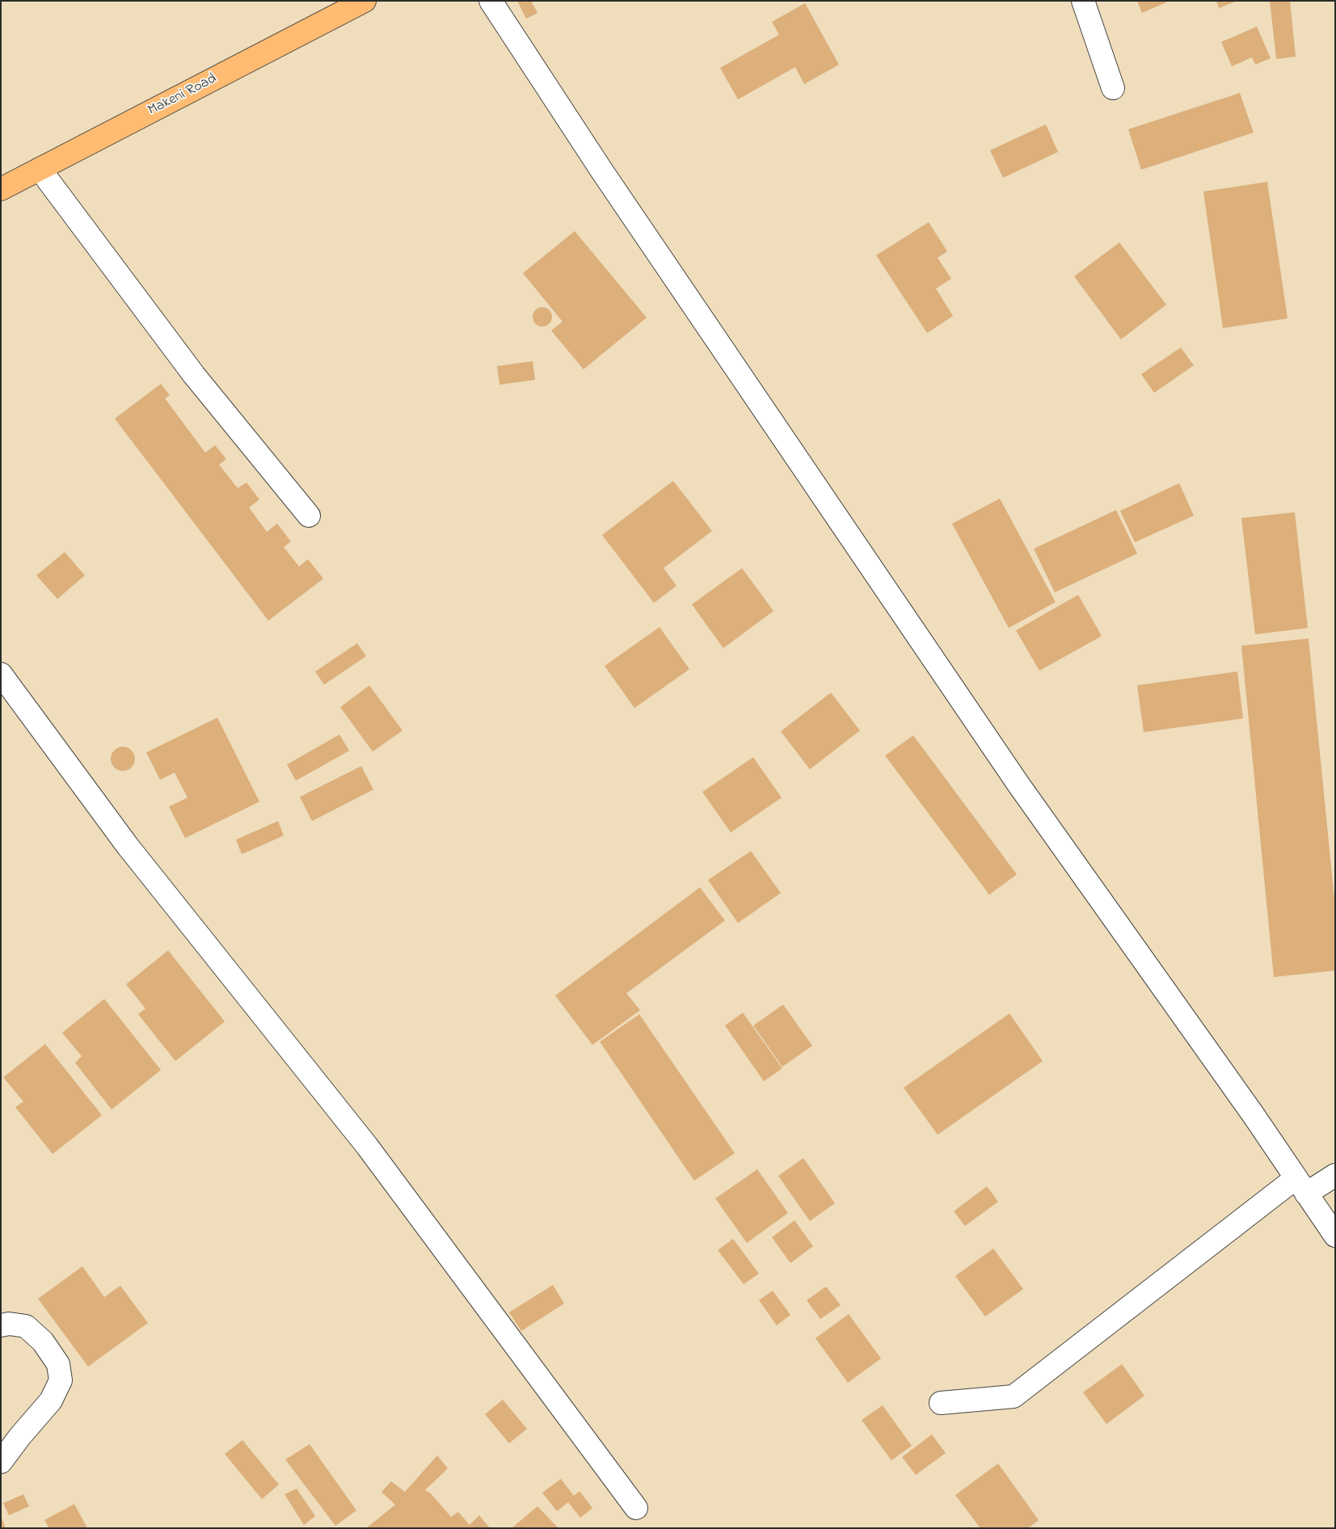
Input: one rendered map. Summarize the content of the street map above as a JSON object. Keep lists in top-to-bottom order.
{
  "streets": {
    "main road": ["Makeni Road"]
  }
}
